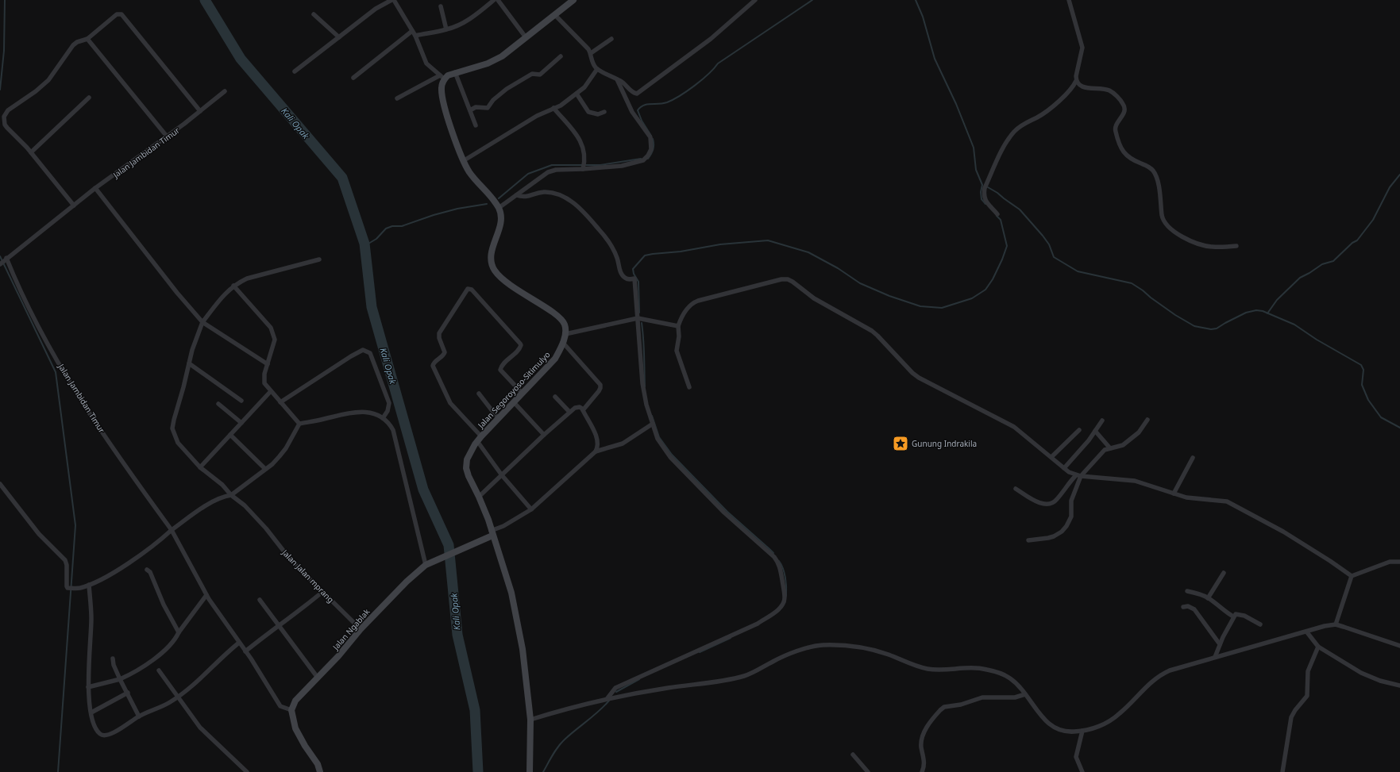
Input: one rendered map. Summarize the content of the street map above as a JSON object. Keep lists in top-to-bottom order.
{
  "streets": {
    "main road": ["Jalan Segoroyoso-Sitimulyo", "Jalan Ngablak"],
    "street": ["Jalan Jambidan Timur", "Jalan Jalan mprang"]
  },
  "crossings": [
    ["Jalan Jambidan Timur", "Jalan Ngablak"],
    ["Jalan Segoroyoso-Sitimulyo", "Jalan Ngablak"],
    ["Jalan Jalan mprang", "Jalan Ngablak"]
  ],
  "water": ["Kali Opak"],
  "places": {
    "place": ["Gunung Indrakila"]
  }
}
